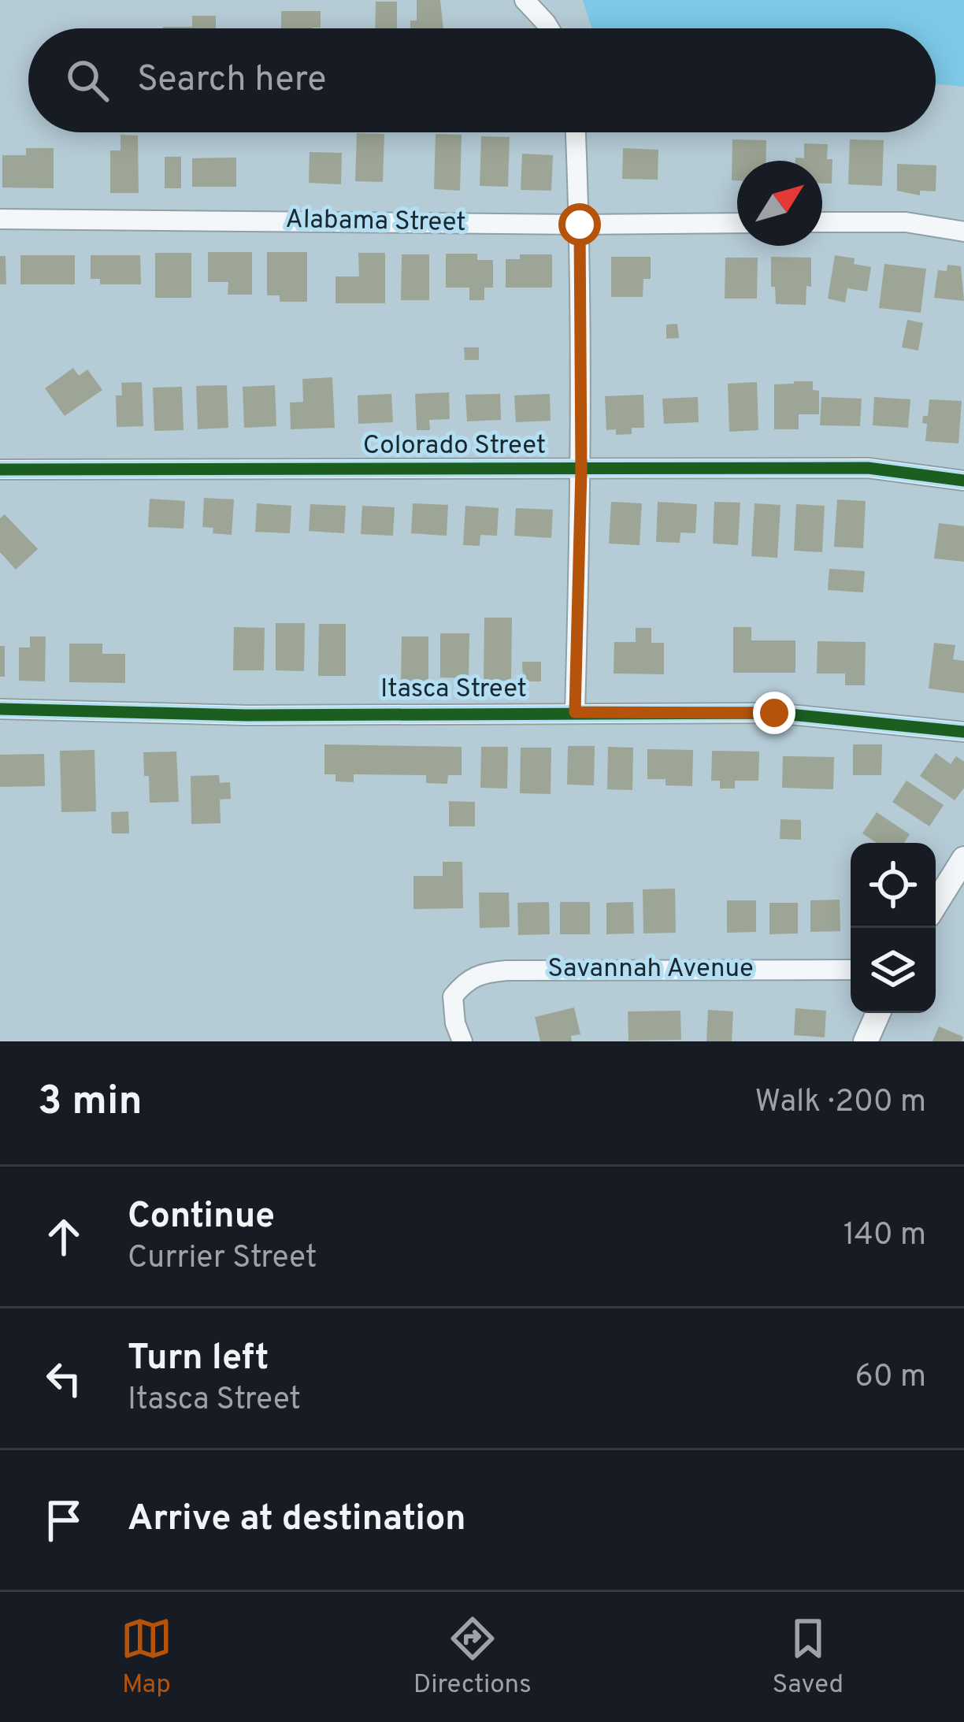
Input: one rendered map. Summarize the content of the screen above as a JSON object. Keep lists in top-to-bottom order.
{
  "streets": {
    "street": [
      "Alabama Street",
      "Colorado Street",
      "Itasca Street",
      "Savannah Avenue"
    ]
  },
  "north": "top right",
  "page": {
    "search": "Search here",
    "heading": ["3 min", "Walk · 200 m"],
    "list": [
      ["Continue", "Currier Street", "140 m"],
      ["Turn left", "Itasca Street", "60 m"],
      "Arrive at destination"
    ],
    "nav": ["Map", "Directions", "Saved"]
  }
}
